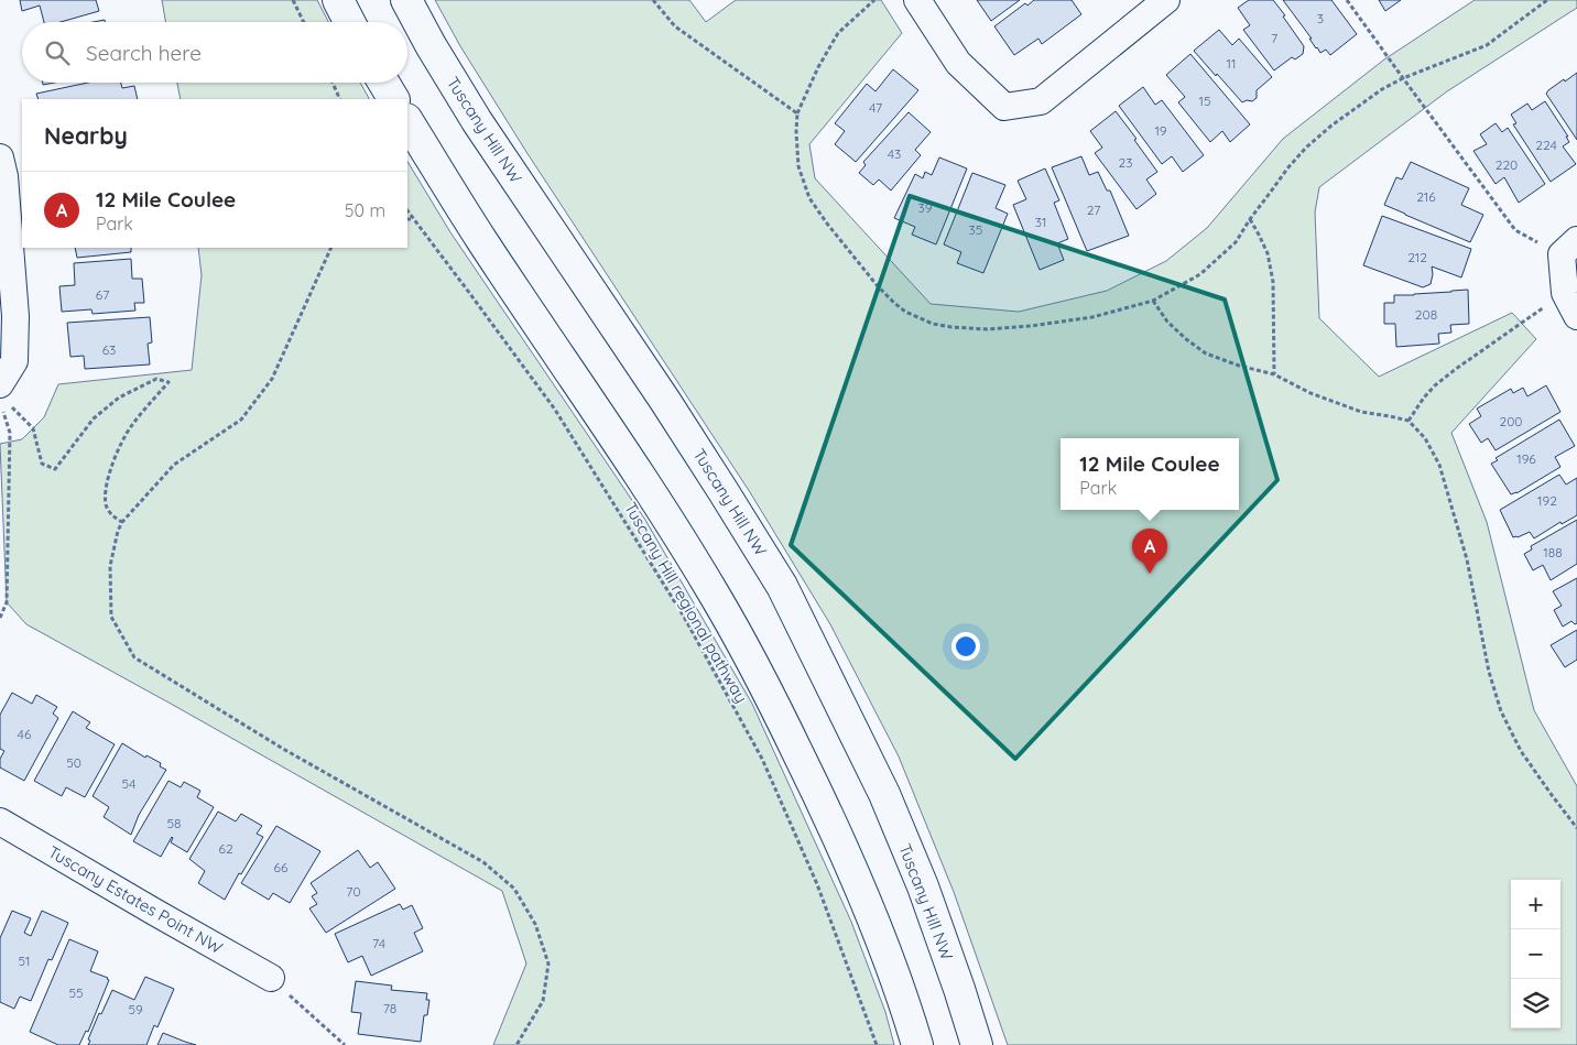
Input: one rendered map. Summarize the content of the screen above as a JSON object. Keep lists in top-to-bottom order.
{
  "streets": {
    "street": ["Tuscany Hill NW", "Tuscany Estates Point NW"],
    "path": ["Tuscany Hill regional pathway"]
  },
  "house_numbers": [
    "3",
    "7",
    "11",
    "15",
    "47",
    "19",
    "224",
    "43",
    "23",
    "220",
    "216",
    "39",
    "27",
    "31",
    "35",
    "212",
    "67",
    "208",
    "63",
    "200",
    "196",
    "192",
    "188",
    "46",
    "50",
    "54",
    "58",
    "62",
    "66",
    "70",
    "74",
    "51",
    "55",
    "78",
    "59"
  ],
  "page": {
    "search": "Search here",
    "heading": "Nearby",
    "list": [
      {
        "mark": "A",
        "name": "12 Mile Coulee",
        "note": "Park",
        "value": "50 m"
      }
    ],
    "popup": ["12 Mile Coulee", "Park"],
    "pins": "A",
    "map_buttons": ["+", "−"]
  }
}
